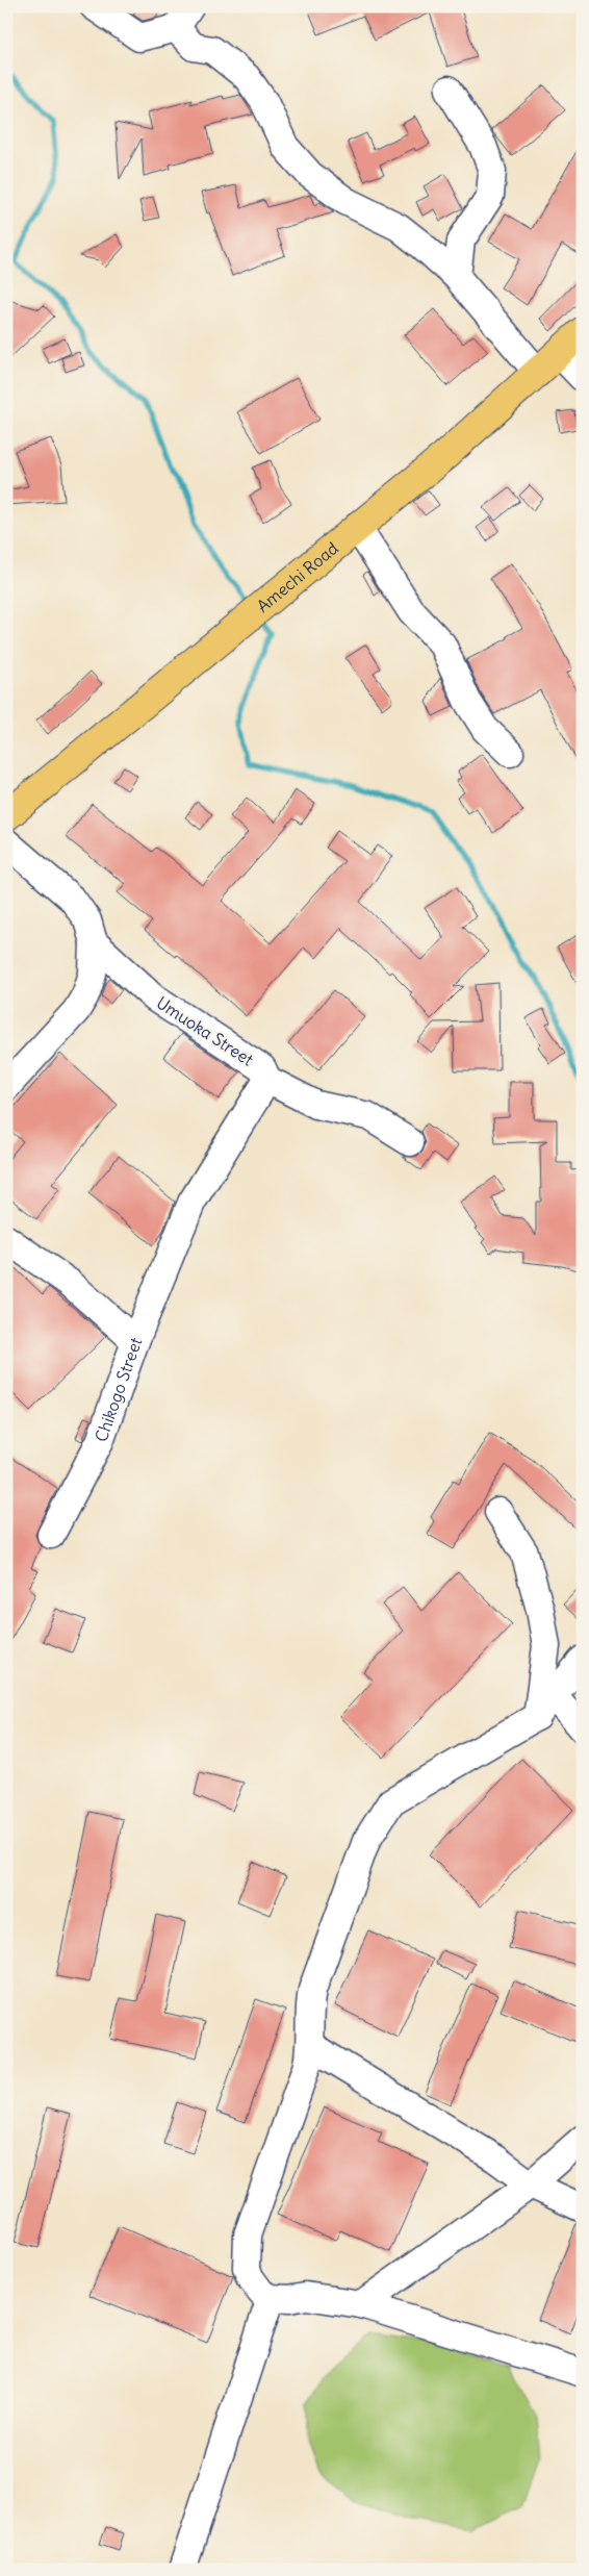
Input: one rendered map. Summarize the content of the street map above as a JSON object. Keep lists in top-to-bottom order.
{
  "streets": {
    "main road": ["Amechi Road"],
    "street": ["Umuoka Street", "Chikogo Street"]
  },
  "crossings": [
    ["Umuoka Street", "Chikogo Street"]
  ]
}
